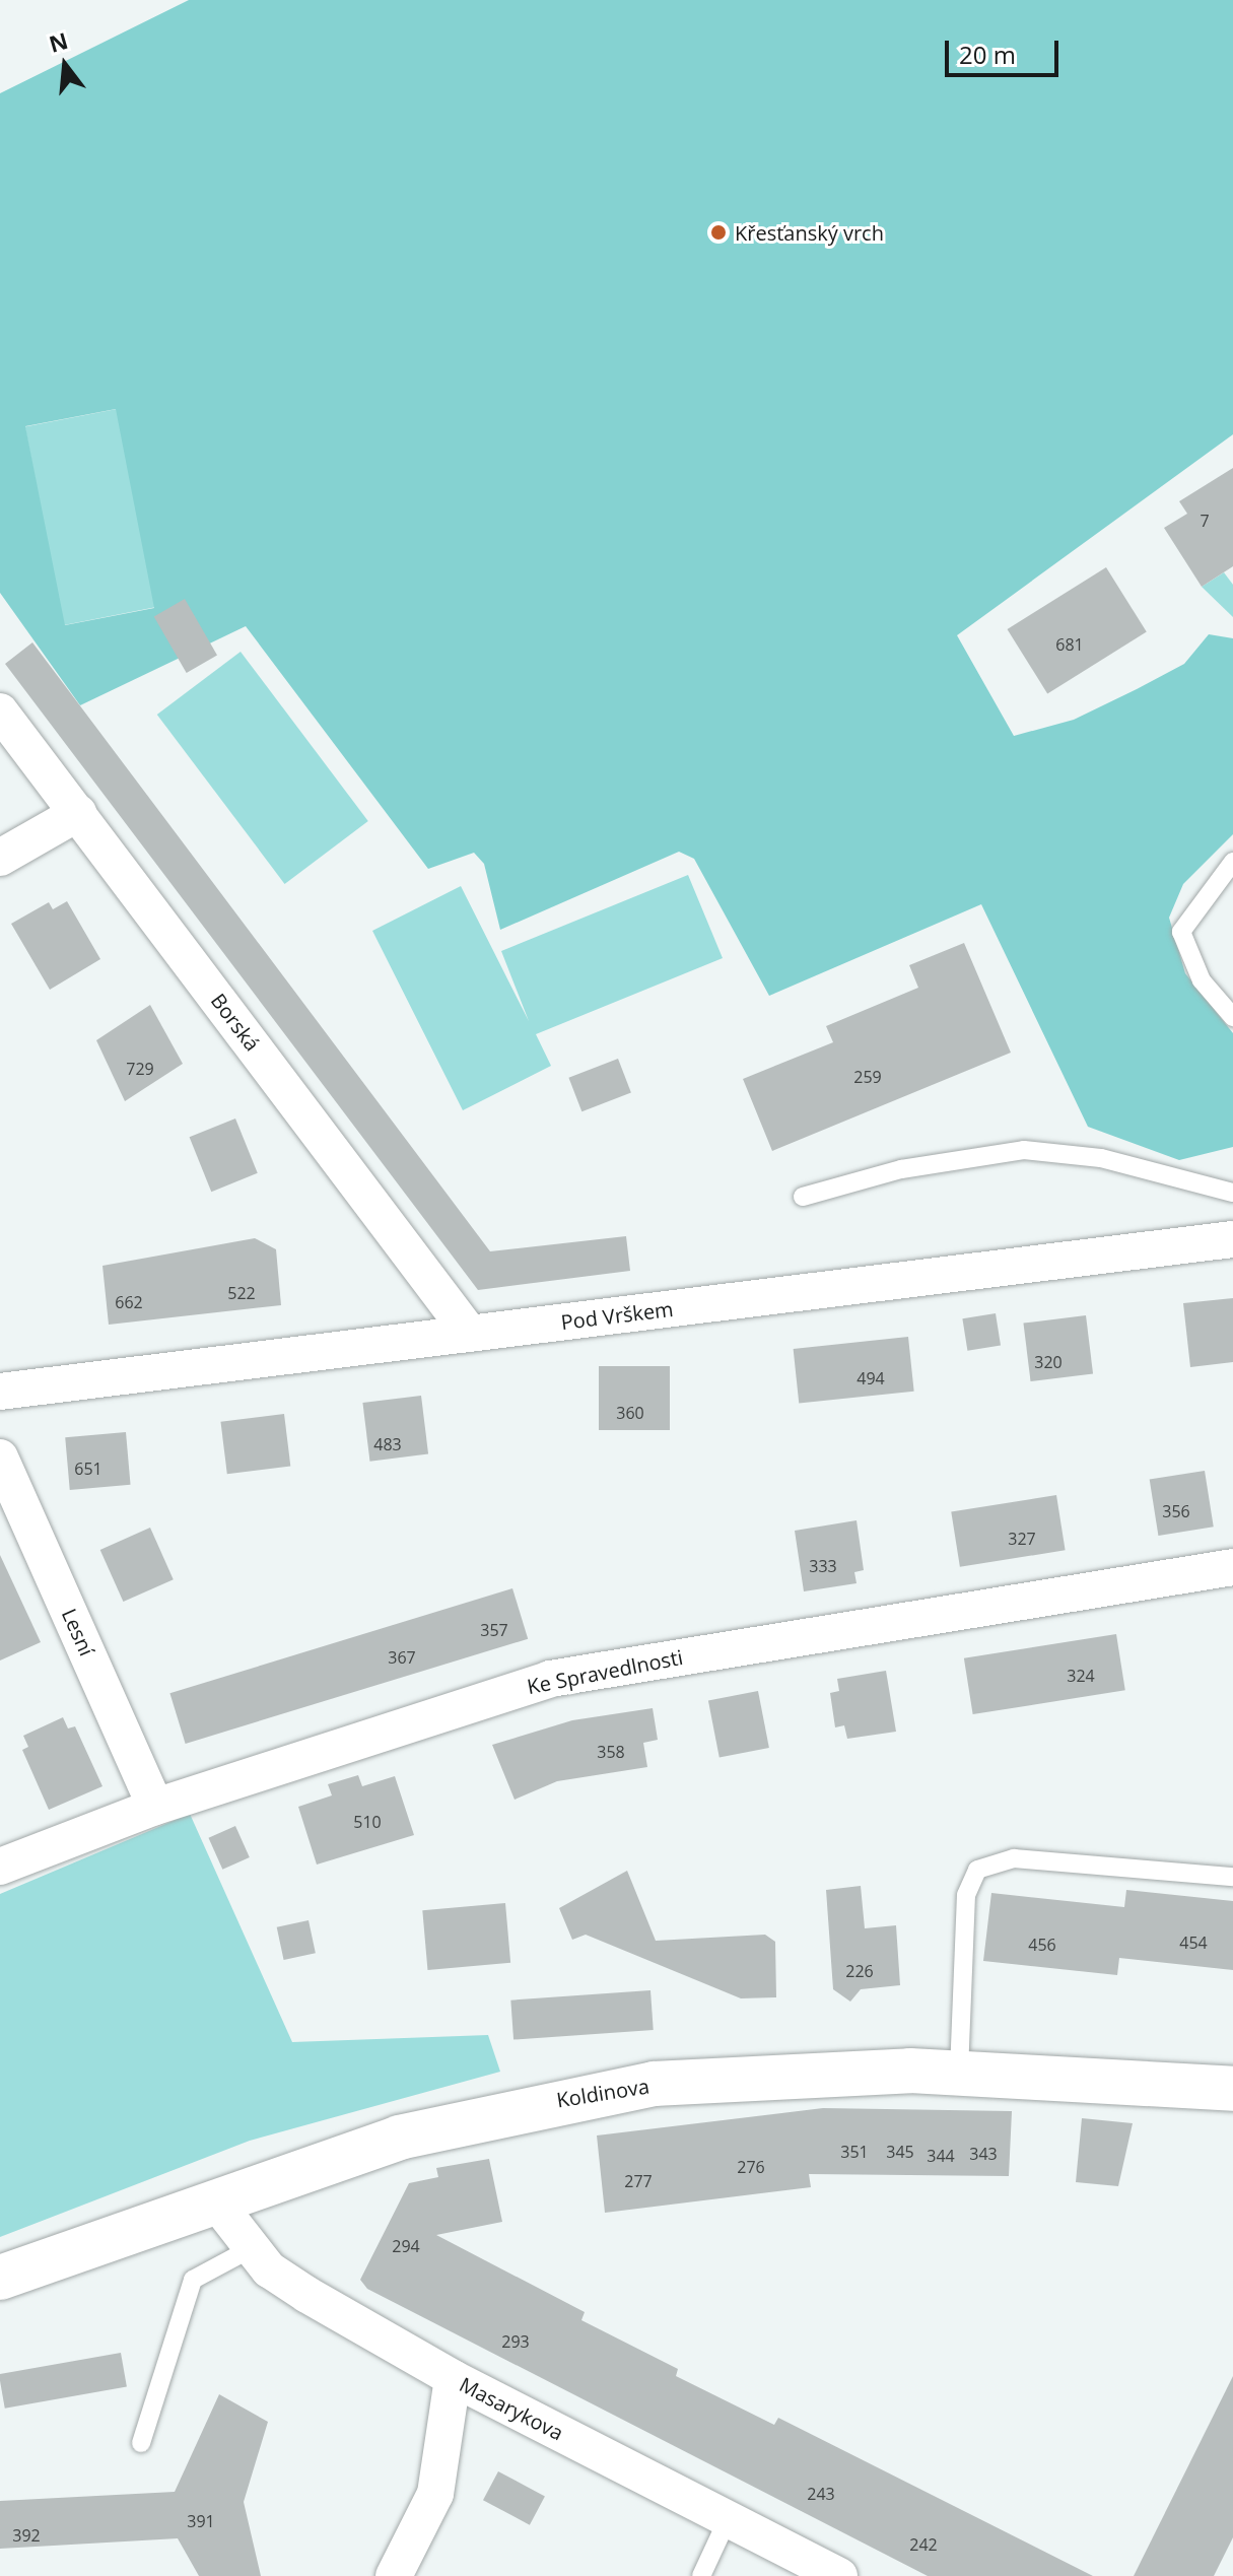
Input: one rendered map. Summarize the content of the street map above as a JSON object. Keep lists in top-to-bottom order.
{
  "streets": {
    "street": [
      "Borská",
      "Pod Vrškem",
      "Lesní",
      "Ke Spravedlnosti",
      "Koldinova",
      "Masarykova"
    ]
  },
  "crossings": [
    ["Borská", "Pod Vrškem"],
    ["Lesní", "Ke Spravedlnosti"],
    ["Koldinova", "Masarykova"]
  ],
  "places": ["Křesťanský vrch"],
  "house_numbers": [
    "7",
    "681",
    "729",
    "259",
    "522",
    "662",
    "320",
    "494",
    "360",
    "483",
    "651",
    "356",
    "327",
    "333",
    "357",
    "367",
    "324",
    "358",
    "510",
    "454",
    "456",
    "226",
    "351",
    "345",
    "343",
    "344",
    "276",
    "277",
    "294",
    "293",
    "243",
    "391",
    "392",
    "242"
  ],
  "scale_bar": "20 m",
  "north": "top"
}
